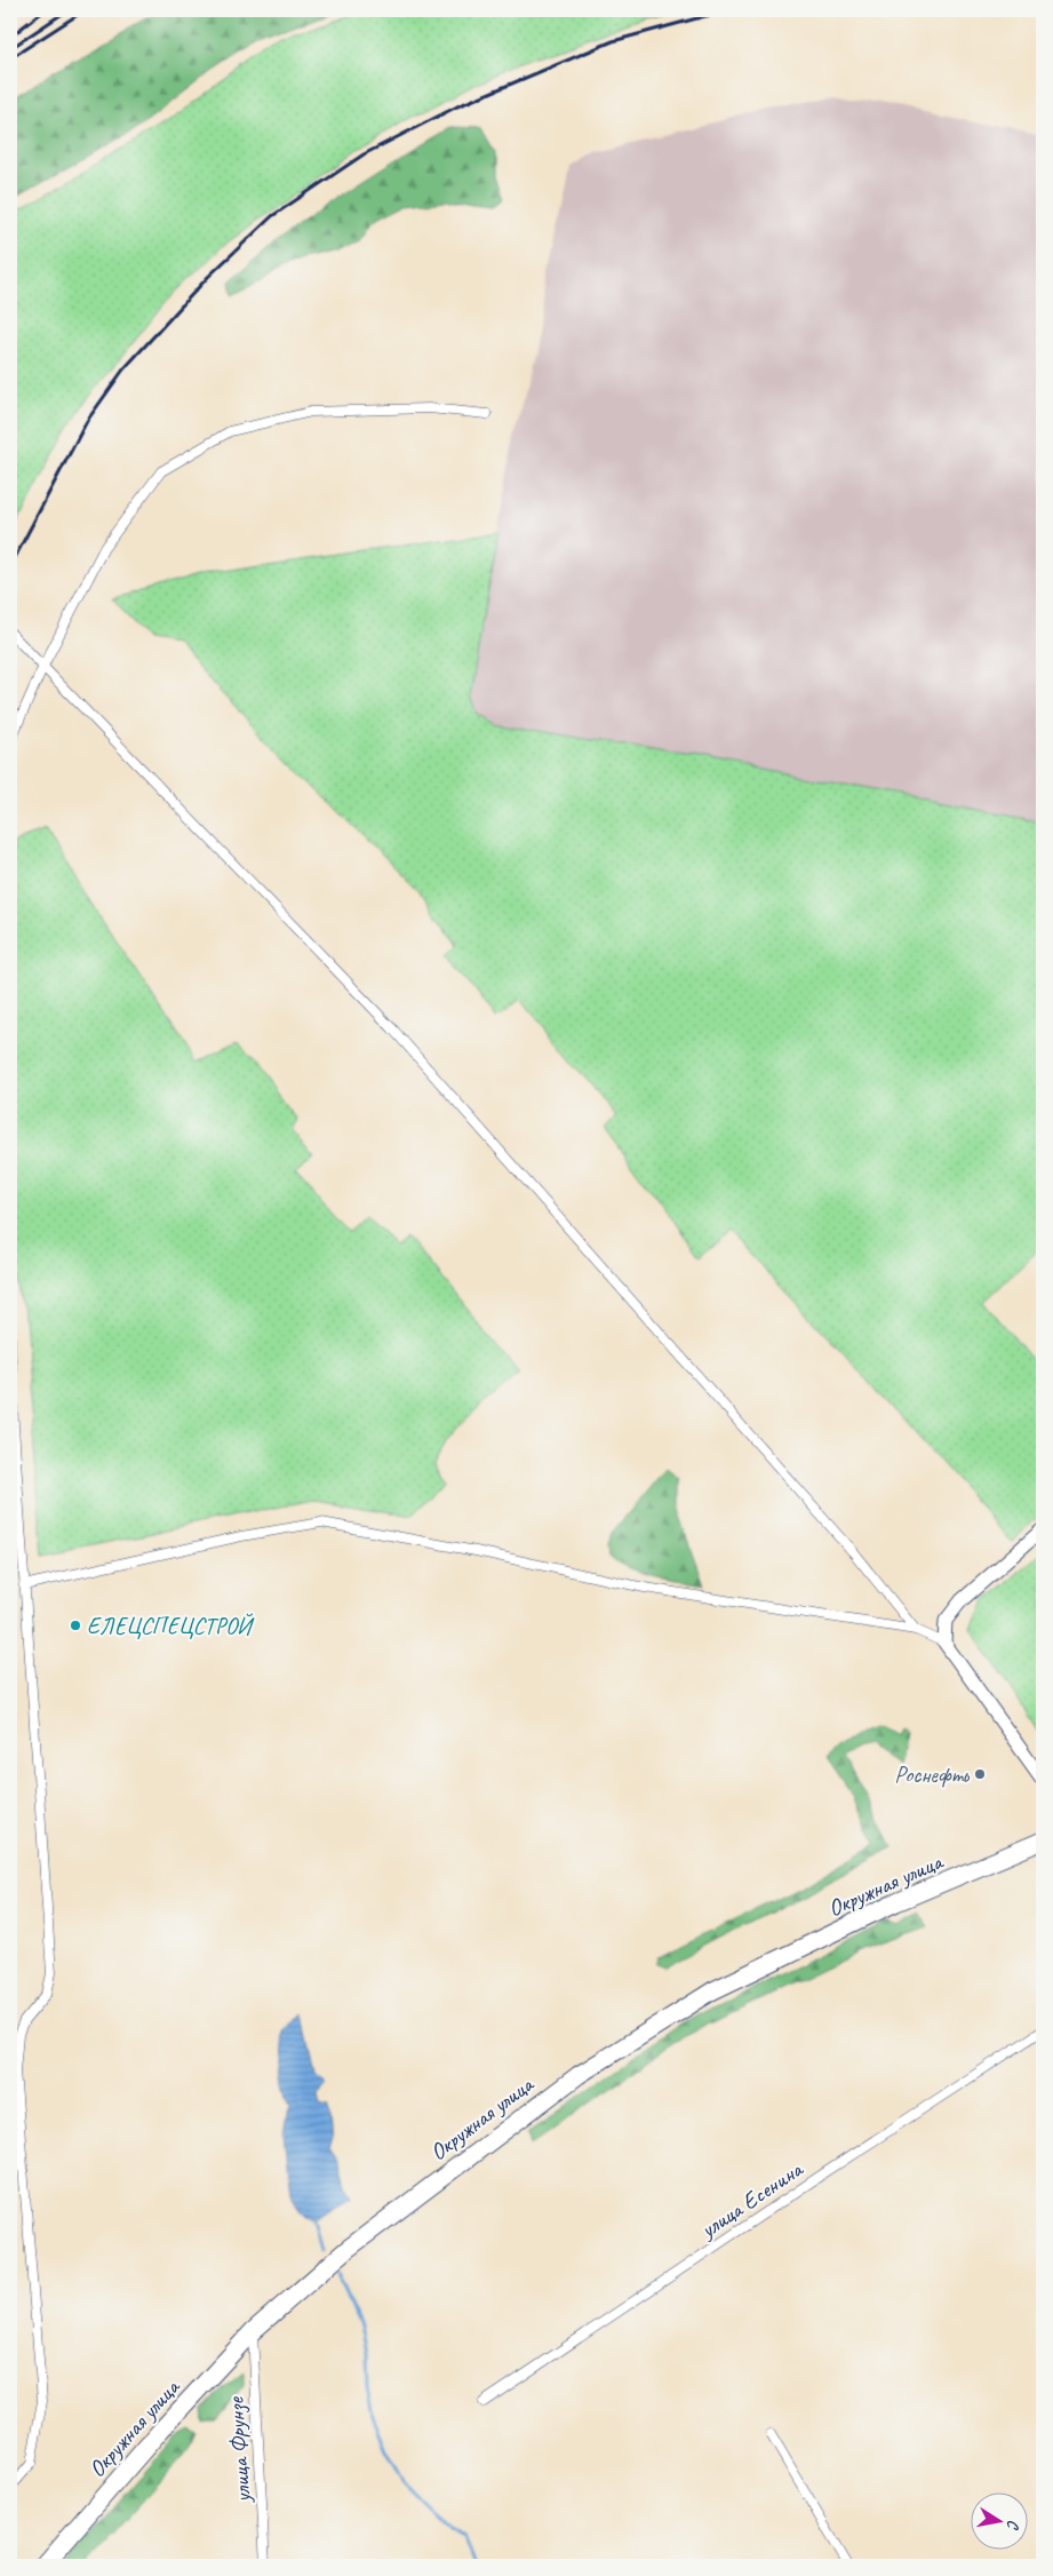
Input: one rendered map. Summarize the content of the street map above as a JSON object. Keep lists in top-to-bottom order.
{
  "streets": {
    "highway": ["Окружная улица"],
    "street": ["улица Есенина", "улица Фрунзе"]
  },
  "crossings": [
    ["Окружная улица", "улица Фрунзе"]
  ],
  "places": ["ЕЛЕЦСПЕЦСТРОЙ", "Роснефть"],
  "north": "right"
}
